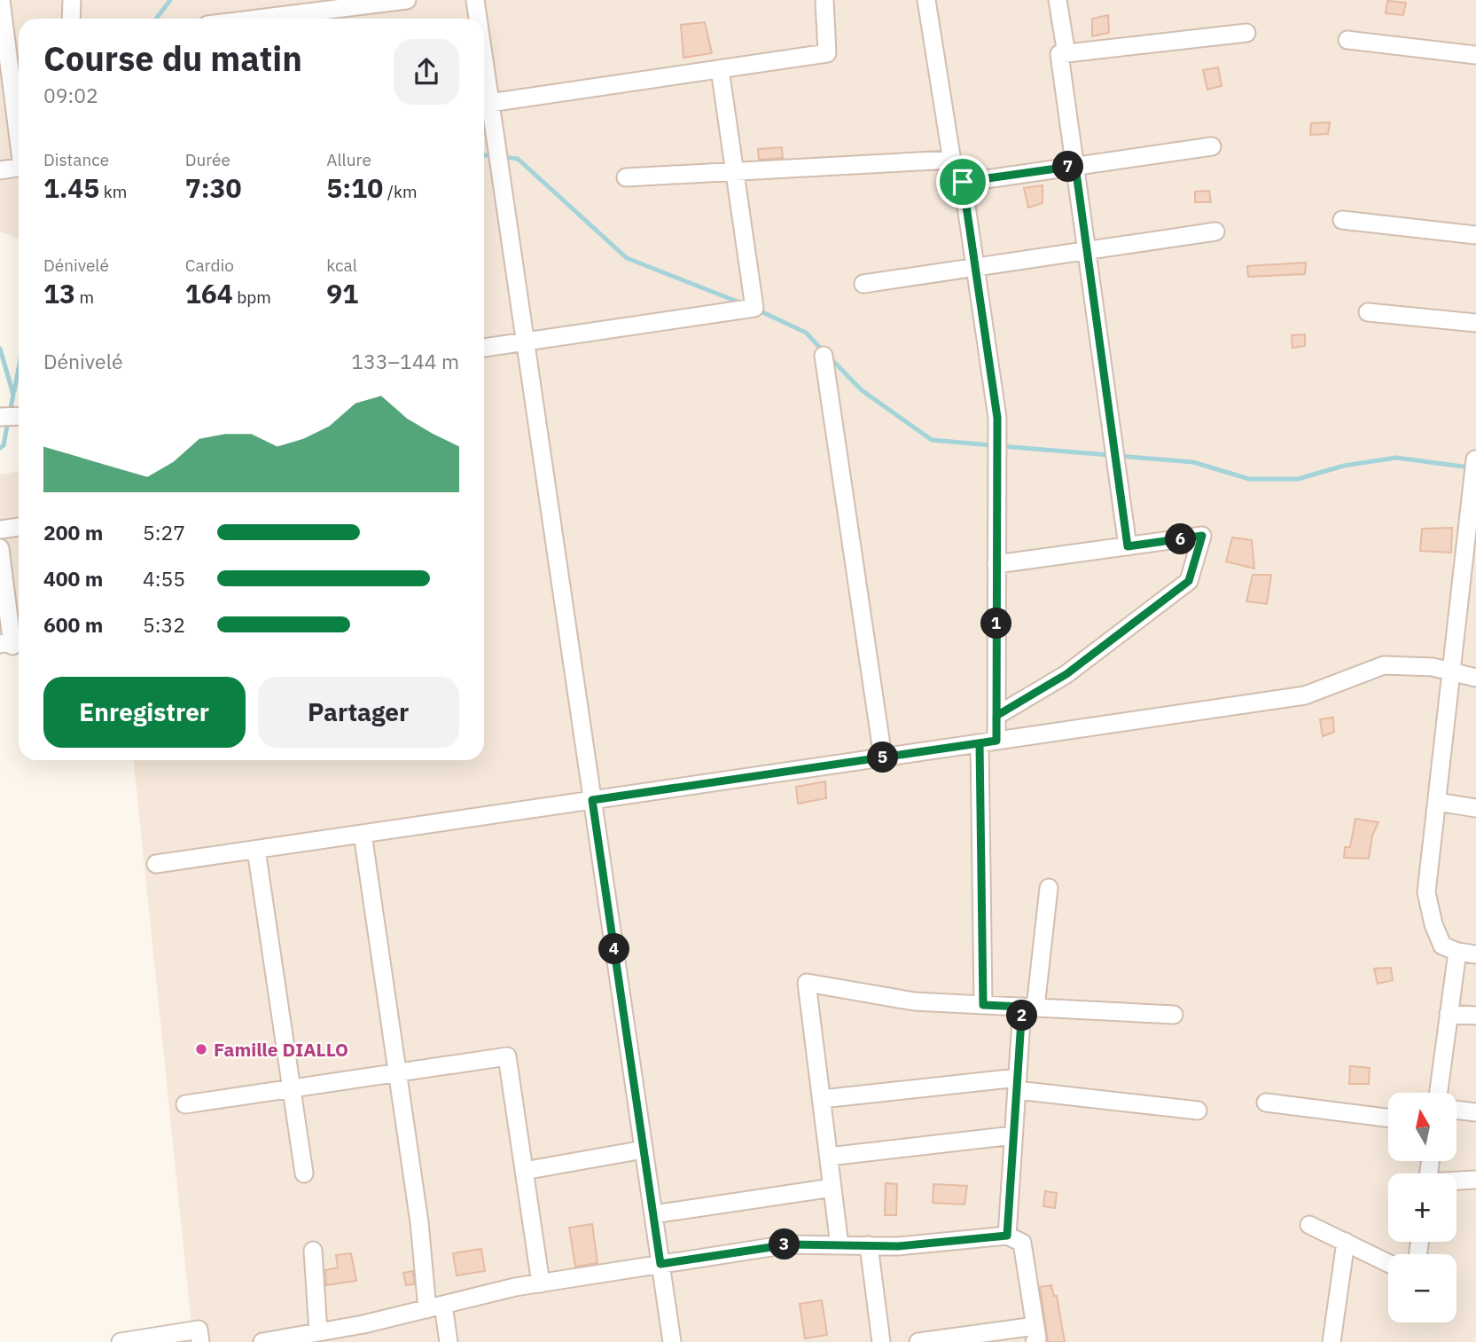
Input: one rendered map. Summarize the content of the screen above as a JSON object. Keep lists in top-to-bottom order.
{
  "places": ["Famille DIALLO"],
  "north": "top",
  "page": {
    "heading": ["Course du matin", "09:02"],
    "stats": [
      ["Distance", "1.45 km"],
      ["Durée", "7:30"],
      ["Allure", "5:10 /km"],
      ["Dénivelé", "13 m"],
      ["Cardio", "164 bpm"],
      ["kcal", "91"]
    ],
    "pins": [
      "7",
      "6",
      "1",
      "5",
      "4",
      "2",
      "3"
    ],
    "chart": ["Dénivelé", "133–144 m"],
    "list": [
      {
        "name": "200 m",
        "note": "5:27"
      },
      {
        "name": "400 m",
        "note": "4:55"
      },
      {
        "name": "600 m",
        "note": "5:32"
      }
    ],
    "buttons": ["Enregistrer", "Partager"],
    "map_buttons": ["+", "−"]
  }
}
